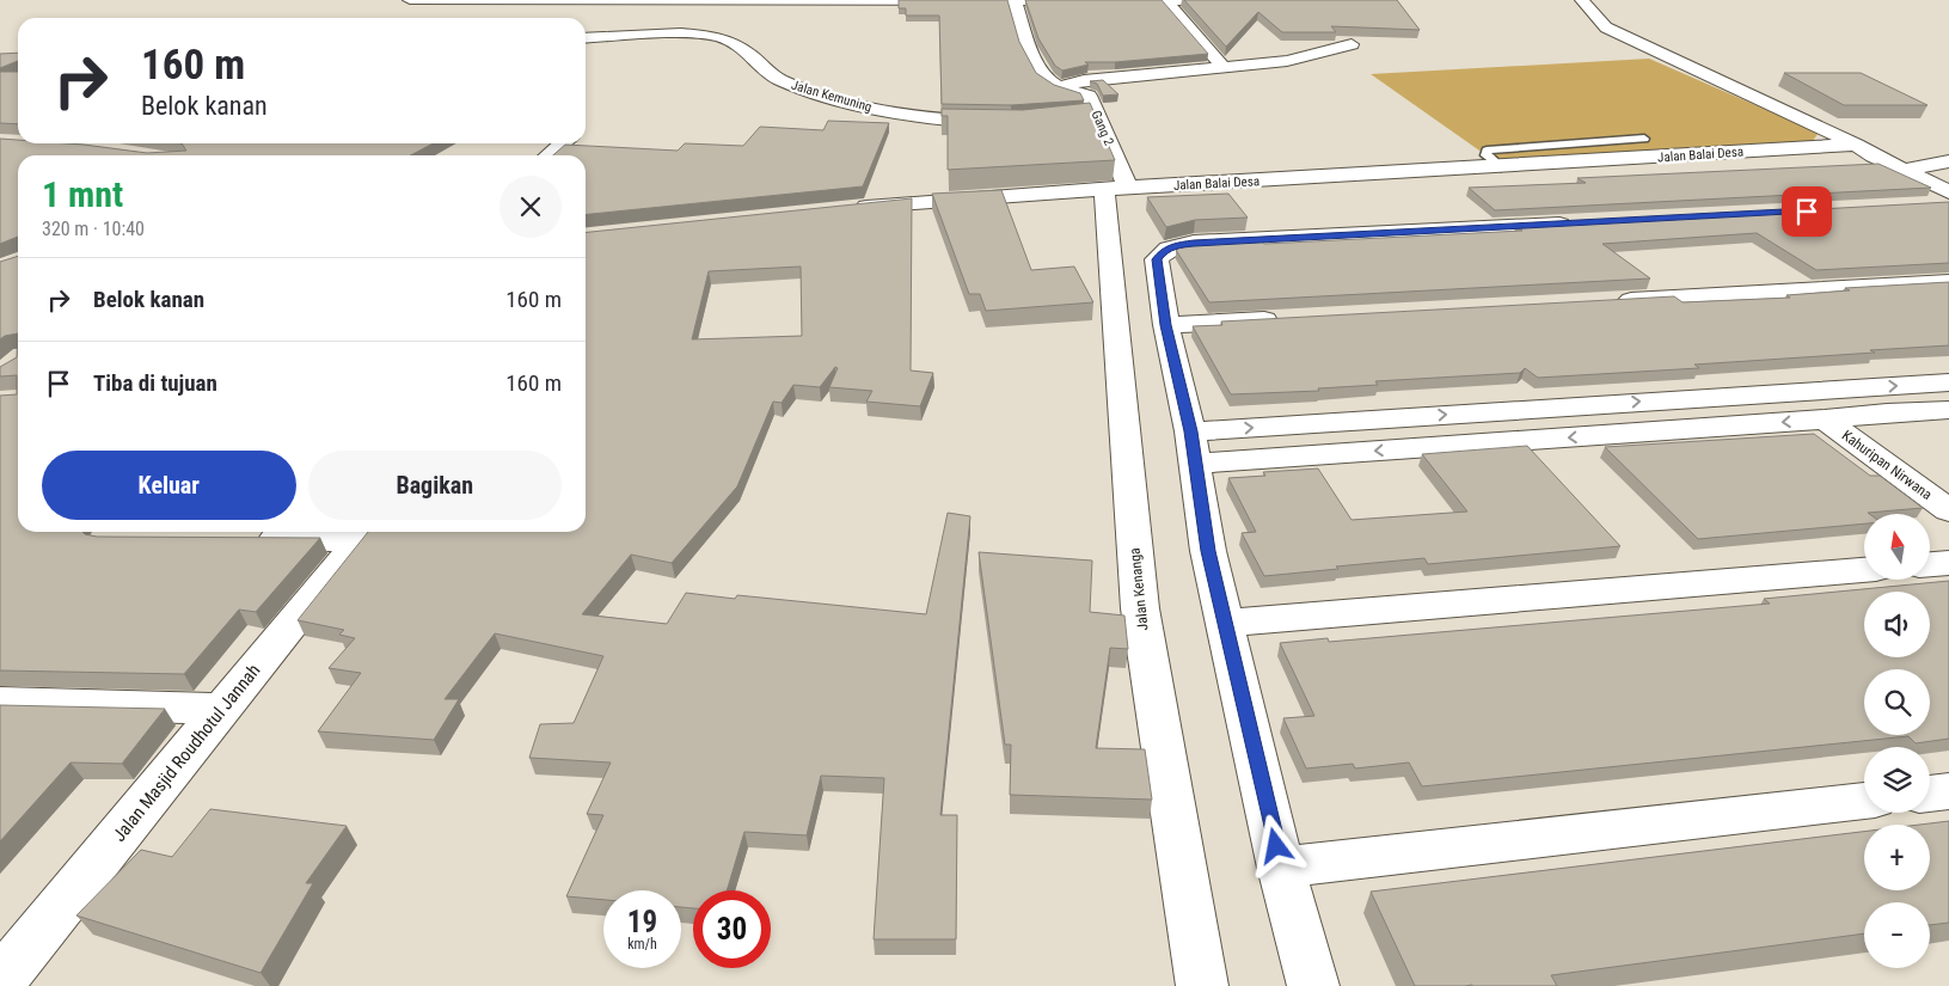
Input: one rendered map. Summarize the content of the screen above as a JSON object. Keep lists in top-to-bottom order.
{
  "streets": {
    "street": [
      "Jalan Kemuning",
      "Gang 2",
      "Jalan Balai Desa",
      "Kahuripan Nirwana",
      "Jalan Kenanga",
      "Jalan Masjid Roudhotul Jannah"
    ]
  },
  "crossings": [
    ["Gang 2", "Jalan Balai Desa"],
    ["Gang 2", "Jalan Kenanga"],
    ["Jalan Balai Desa", "Jalan Kenanga"]
  ],
  "north": "top",
  "page": {
    "turn": ["160 m", "Belok kanan"],
    "heading": ["1 mnt", "320 m · 10:40"],
    "list": [
      {
        "name": "Belok kanan",
        "value": "160 m"
      },
      {
        "name": "Tiba di tujuan",
        "value": "160 m"
      }
    ],
    "buttons": ["Keluar", "Bagikan"],
    "map_buttons": ["+", "−"],
    "speed": "19 km/h",
    "limit": "30"
  }
}
